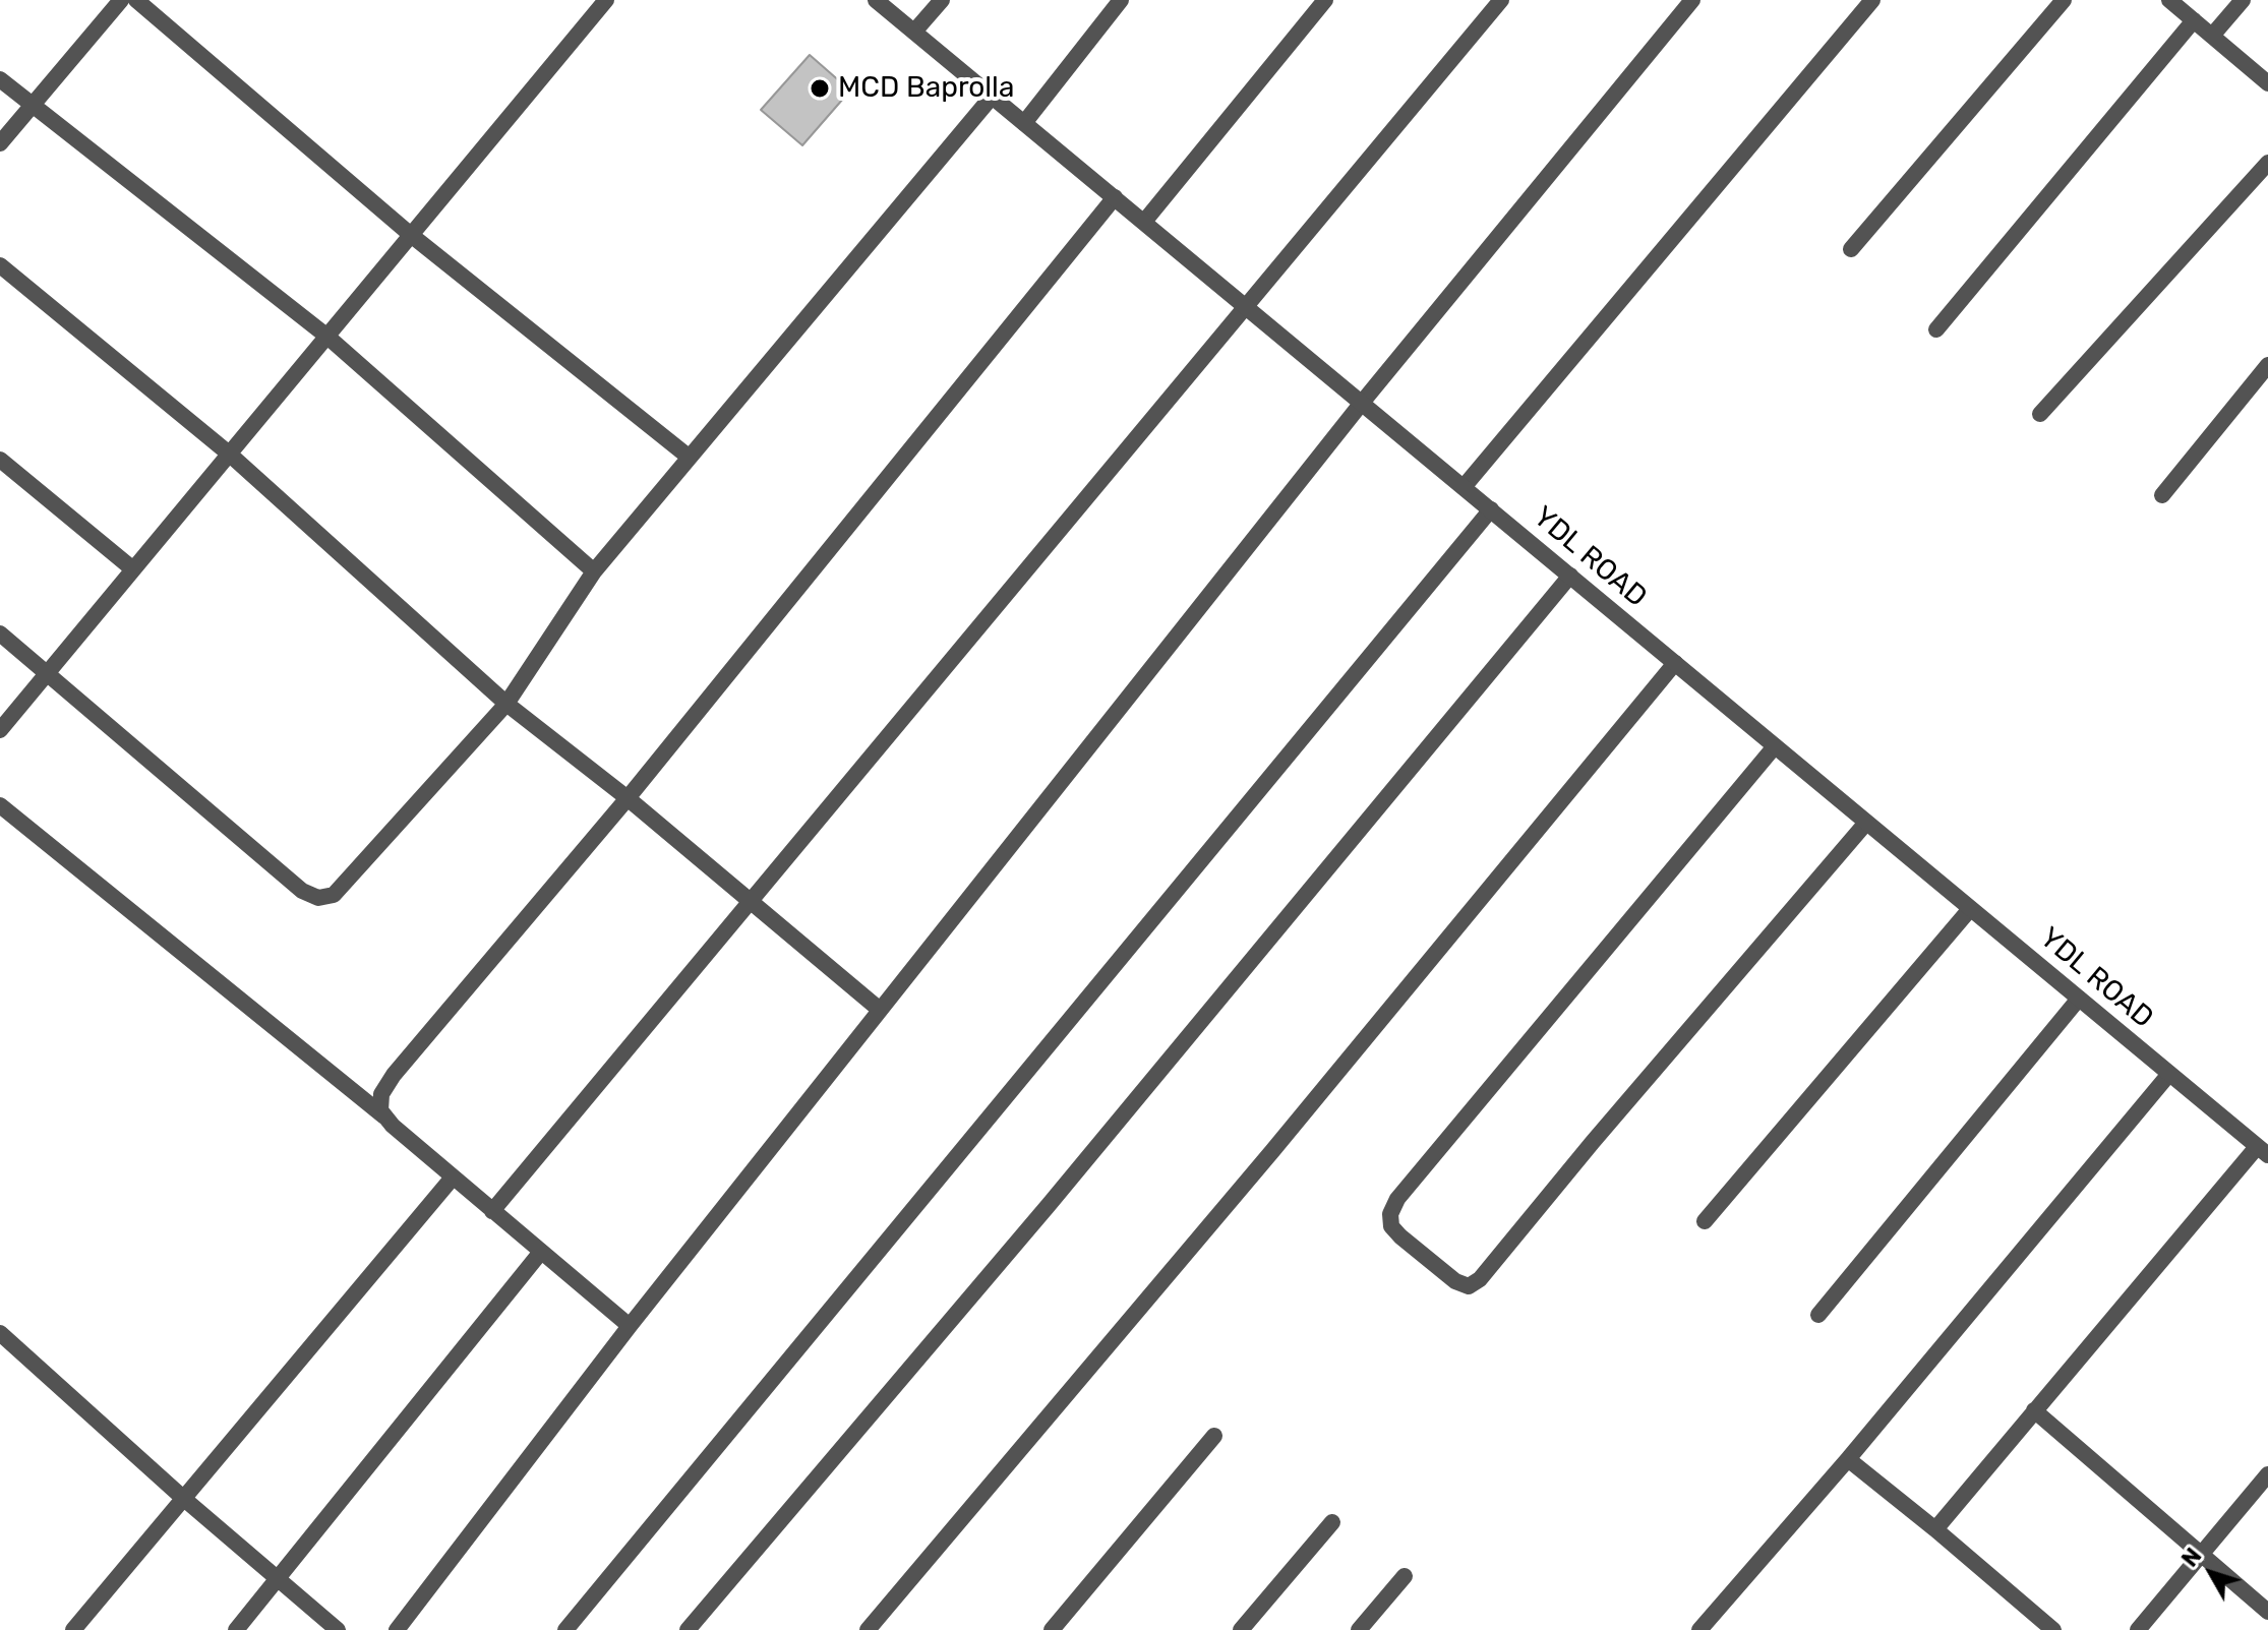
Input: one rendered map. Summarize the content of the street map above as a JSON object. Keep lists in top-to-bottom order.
{
  "streets": {
    "street": ["YDL ROAD"]
  },
  "places": ["MCD Baprolla"],
  "north": "top left"
}
